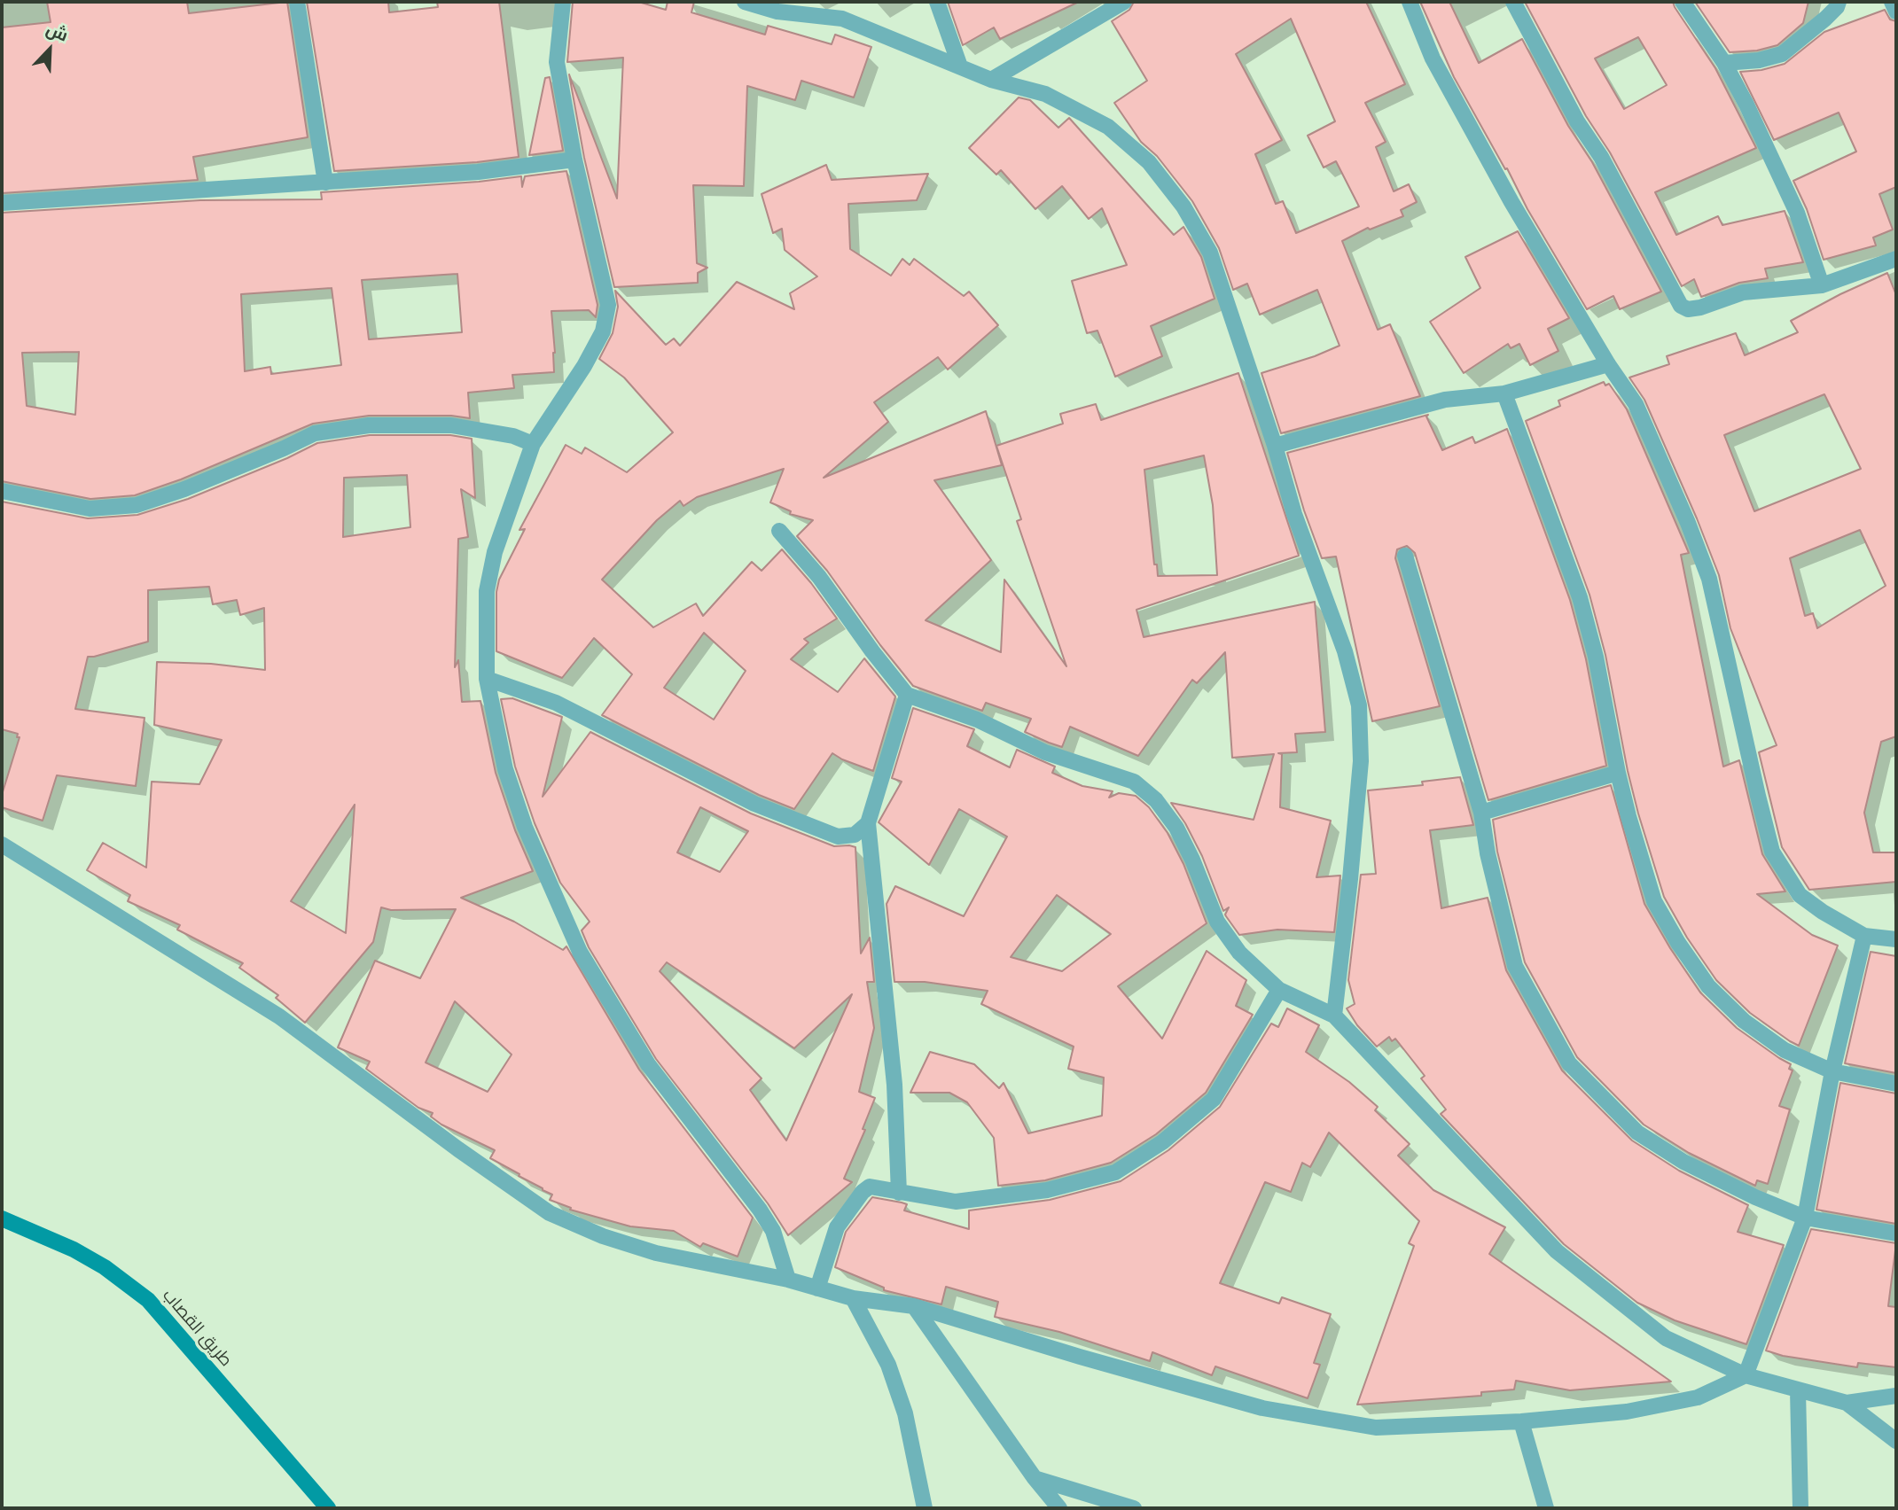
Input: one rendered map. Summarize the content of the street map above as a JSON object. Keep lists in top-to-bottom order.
{
  "streets": {
    "main road": ["طريق القصاب"]
  },
  "north": "top right"
}
